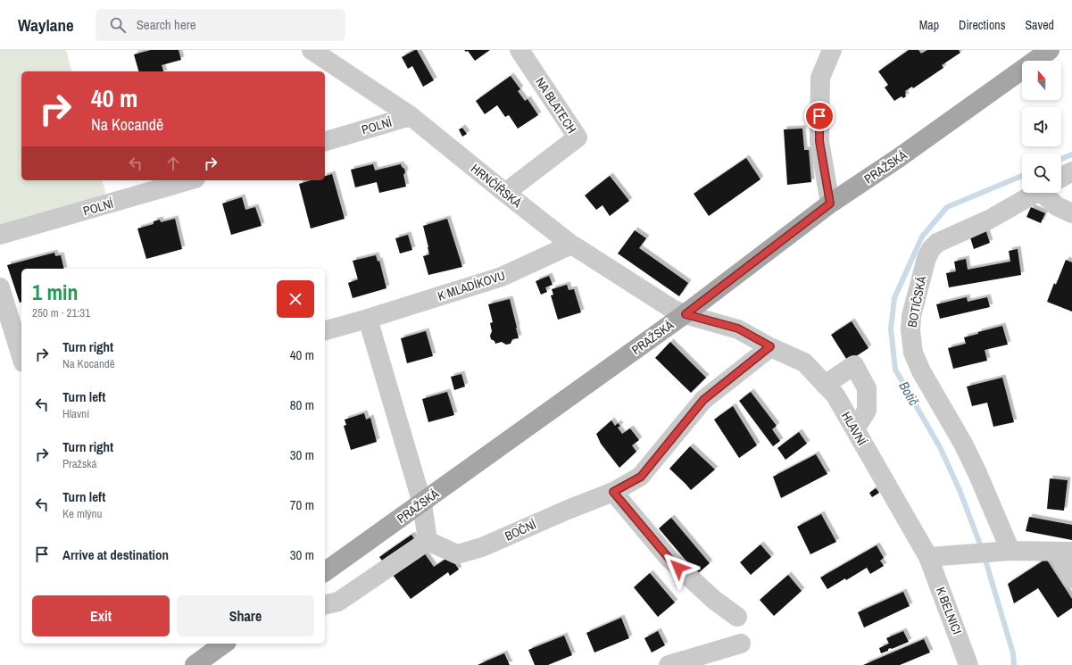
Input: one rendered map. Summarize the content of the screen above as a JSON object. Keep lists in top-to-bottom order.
{
  "streets": {
    "main road": ["PRAŽSKÁ"],
    "street": [
      "NA BLATECH",
      "POLNÍ",
      "HRNČÍŘSKÁ",
      "K MLADÍKOVU",
      "BOTIČSKÁ",
      "HLAVNÍ",
      "BOČNÍ",
      "K BELNICI"
    ]
  },
  "crossings": [
    ["NA BLATECH", "HRNČÍŘSKÁ"],
    ["POLNÍ", "HRNČÍŘSKÁ"],
    ["PRAŽSKÁ", "HRNČÍŘSKÁ"],
    ["PRAŽSKÁ", "HLAVNÍ"],
    ["HRNČÍŘSKÁ", "K MLADÍKOVU"],
    ["HRNČÍŘSKÁ", "HLAVNÍ"],
    ["HLAVNÍ", "BOČNÍ"],
    ["HLAVNÍ", "K BELNICI"]
  ],
  "water": ["Botič"],
  "north": "top",
  "page": {
    "header": "Waylane",
    "search": "Search here",
    "nav": ["Map", "Directions", "Saved"],
    "turn": ["40 m", "Na Kocandě"],
    "heading": ["1 min", "250 m · 21:31"],
    "list": [
      {
        "name": "Turn right",
        "note": "Na Kocandě",
        "value": "40 m"
      },
      {
        "name": "Turn left",
        "note": "Hlavní",
        "value": "80 m"
      },
      {
        "name": "Turn right",
        "note": "Pražská",
        "value": "30 m"
      },
      {
        "name": "Turn left",
        "note": "Ke mlýnu",
        "value": "70 m"
      },
      {
        "name": "Arrive at destination",
        "value": "30 m"
      }
    ],
    "buttons": ["Exit", "Share"]
  }
}
